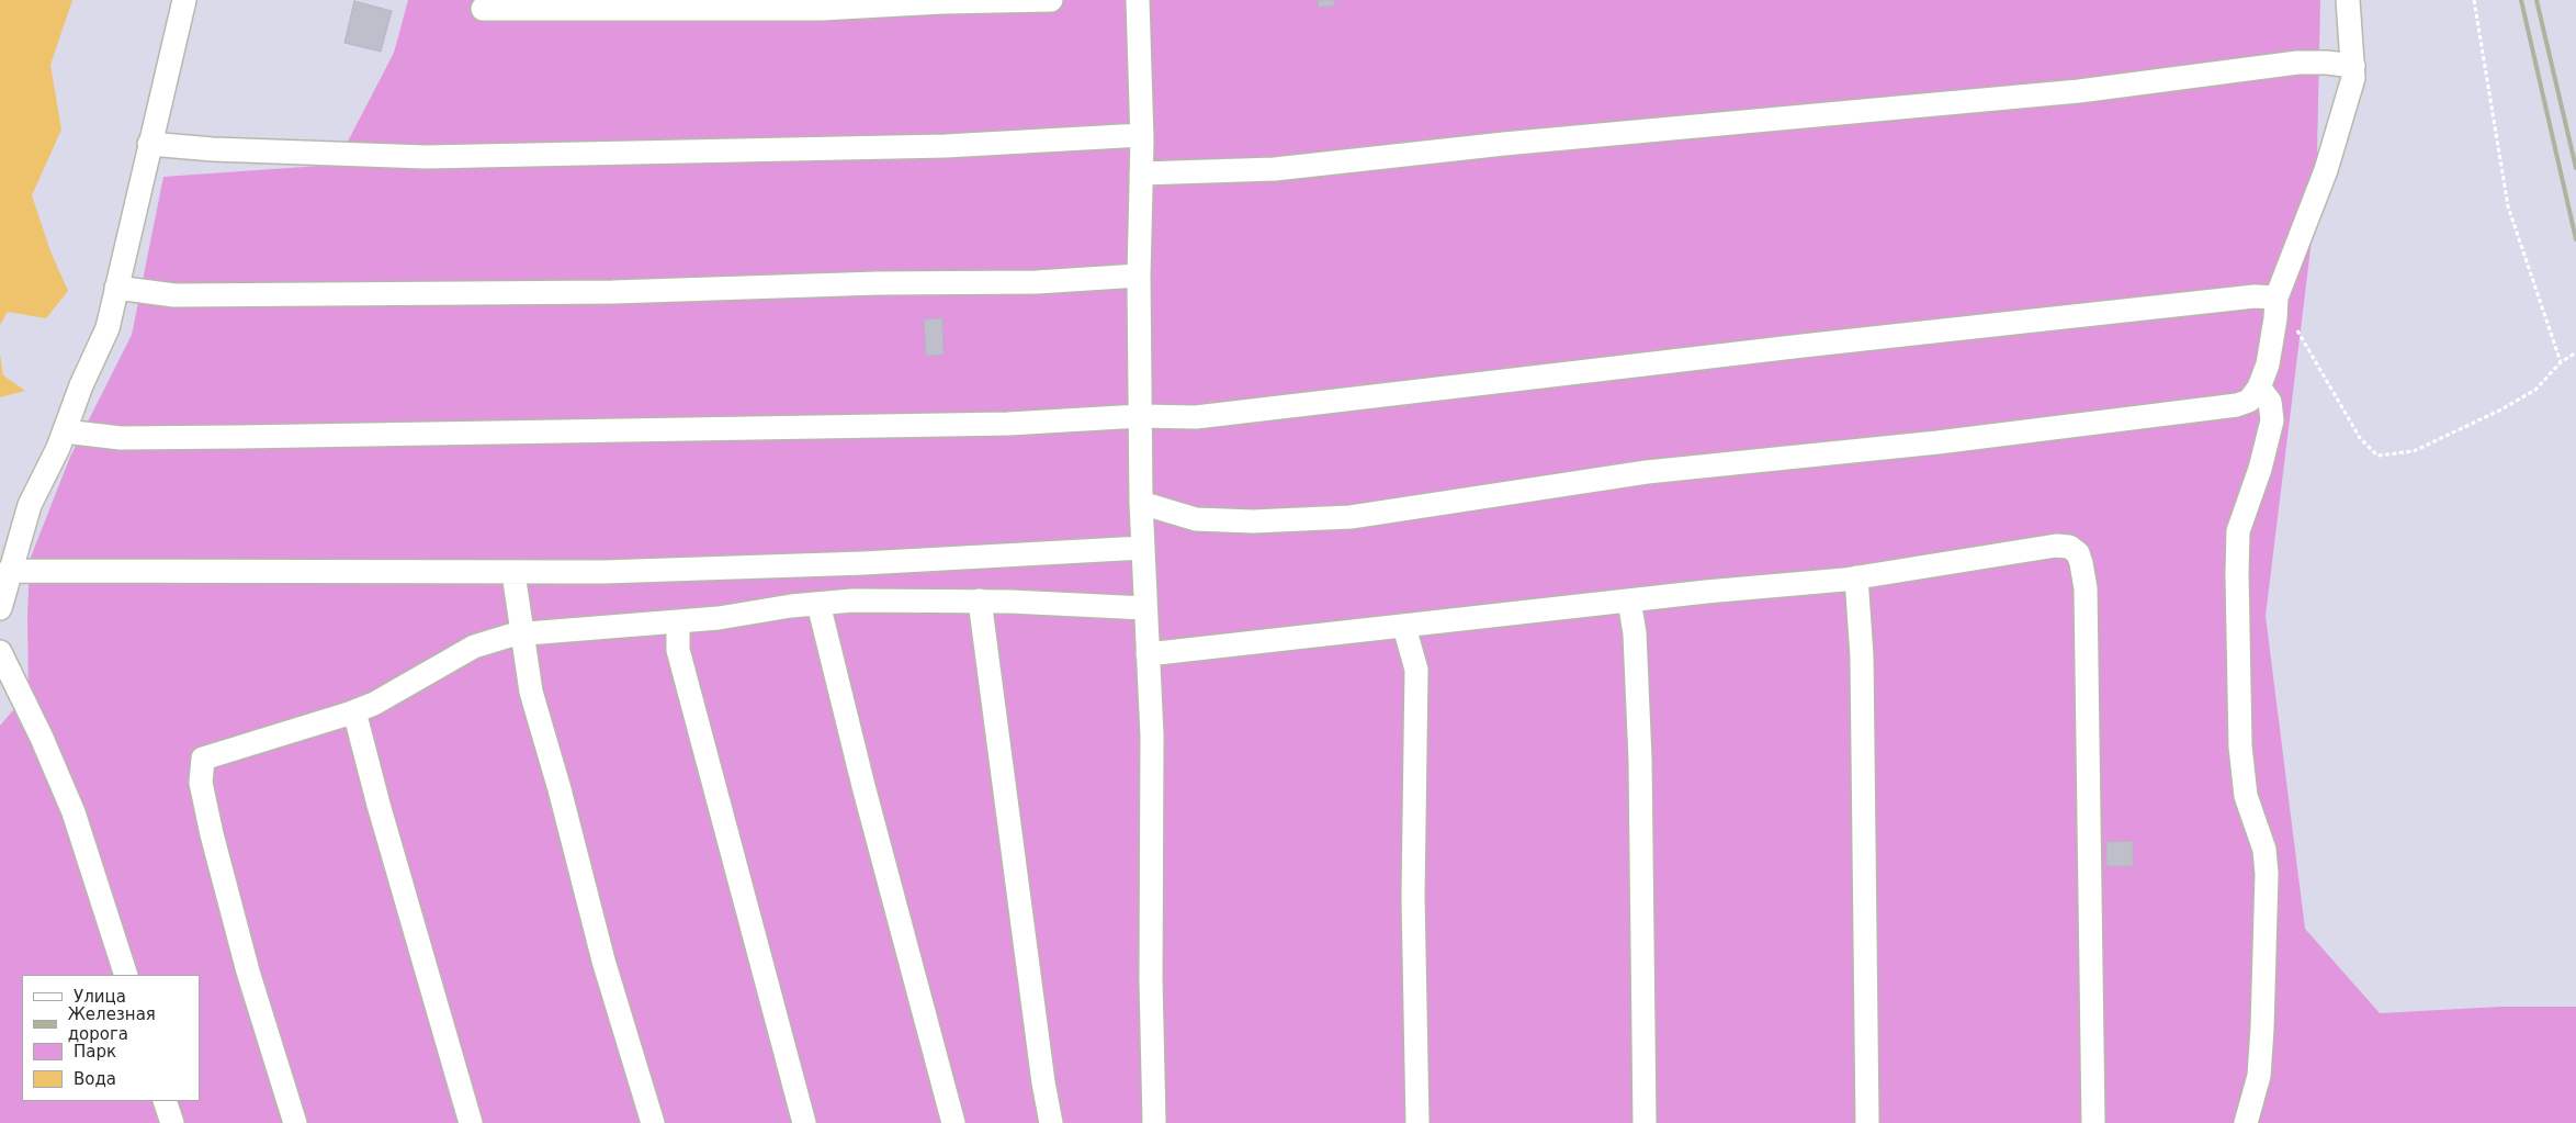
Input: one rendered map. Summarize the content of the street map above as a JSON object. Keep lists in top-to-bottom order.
{
  "legend": [
    "Улица",
    "Железная дорога",
    "Парк",
    "Вода"
  ]
}
